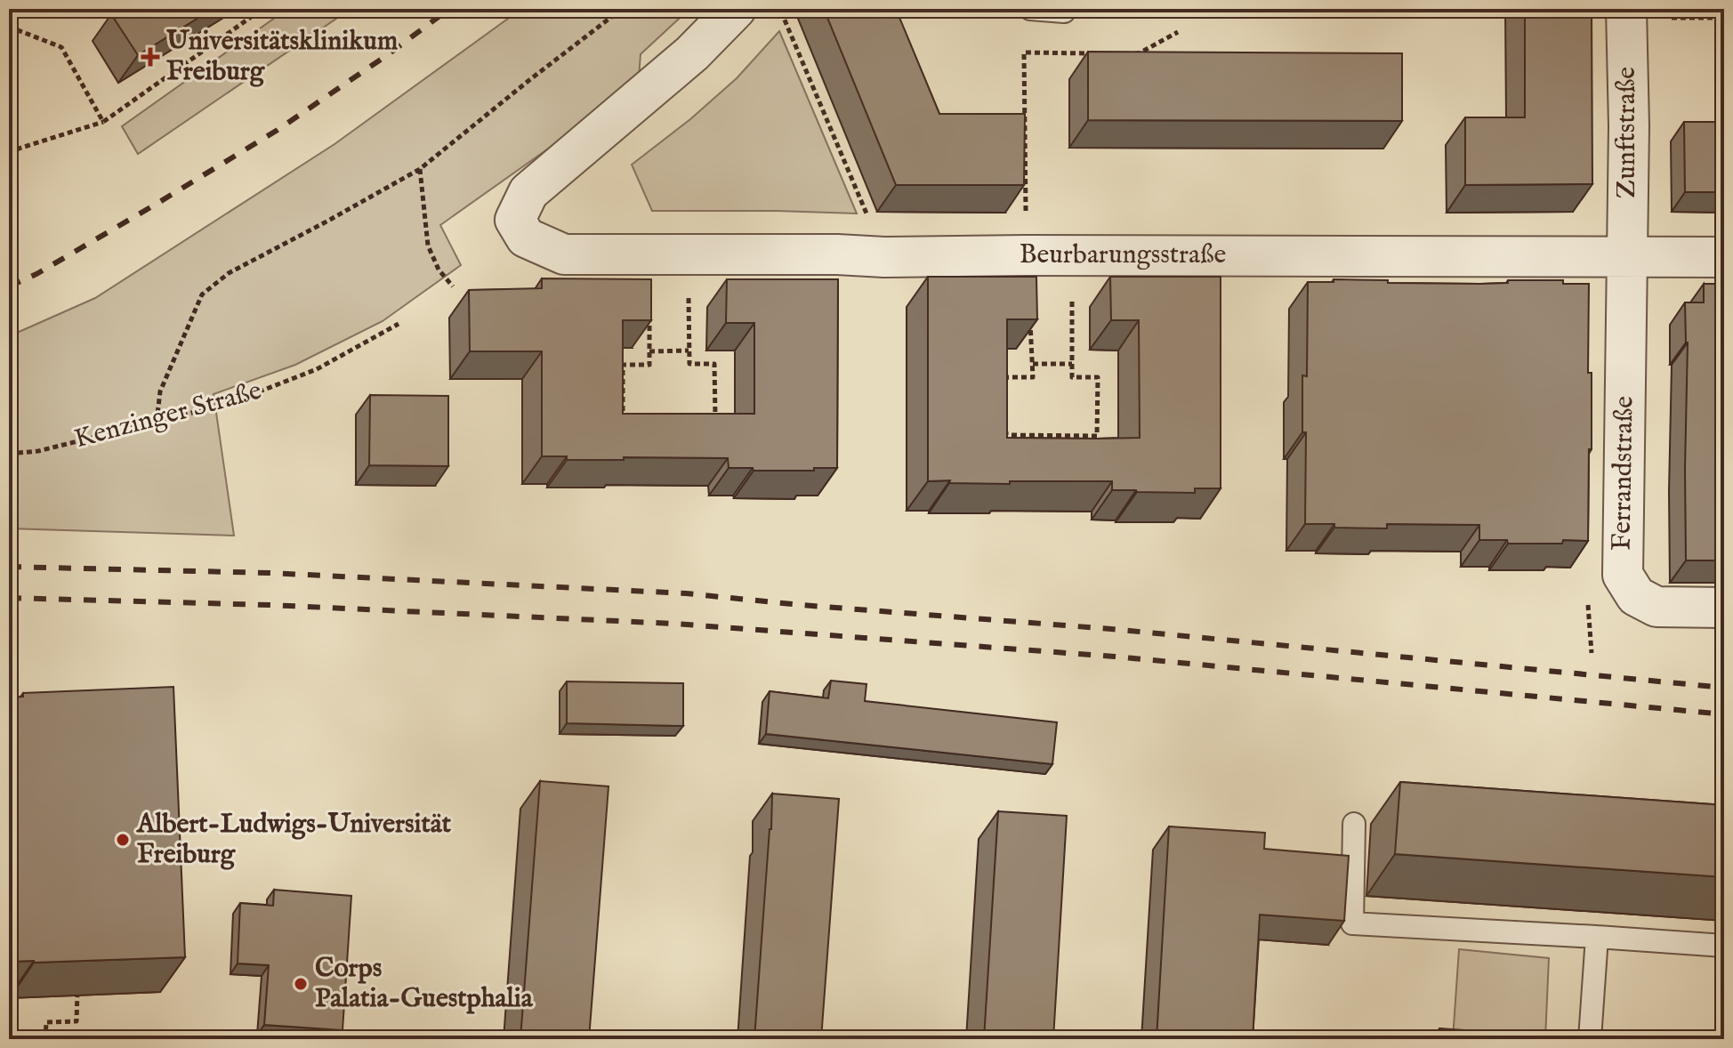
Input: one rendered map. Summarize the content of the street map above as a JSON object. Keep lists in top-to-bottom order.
{
  "streets": {
    "street": ["Zunftstraße", "Beurbarungsstraße", "Ferrandstraße"],
    "path": ["Kenzinger Straße"]
  },
  "crossings": [
    ["Zunftstraße", "Beurbarungsstraße"],
    ["Zunftstraße", "Ferrandstraße"],
    ["Beurbarungsstraße", "Ferrandstraße"]
  ],
  "places": {
    "health": ["Universitätsklinikum Freiburg"],
    "other": ["Albert-Ludwigs-Universität Freiburg", "Corps Palatia-Guestphalia"]
  }
}
